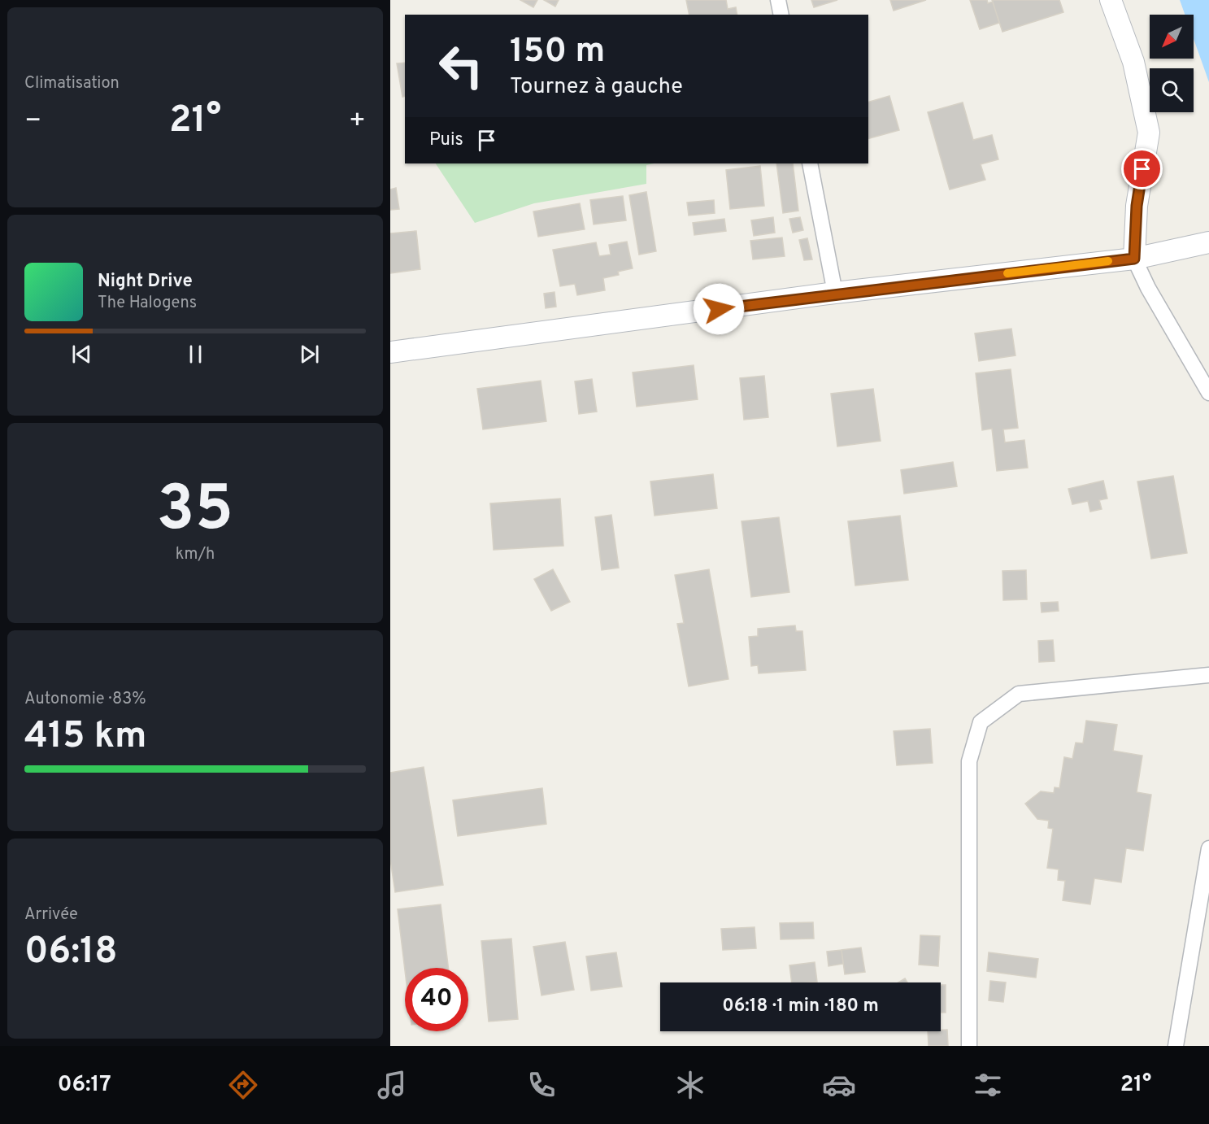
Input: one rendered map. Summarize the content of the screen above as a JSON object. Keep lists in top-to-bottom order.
{
  "north": "bottom left",
  "page": {
    "tile": [
      "Climatisation",
      ["35", "km/h"],
      ["Autonomie · 83%", "415 km"],
      ["Arrivée", "06:18"]
    ],
    "turn": ["150 m", "Tournez à gauche"],
    "heat": ["−", "21°", "+"],
    "then": "Puis",
    "song": ["Night Drive", "The Halogens"],
    "limit": "40",
    "trip": "06:18 · 1 min · 180 m",
    "tabs": ["06:17", "21°"]
  }
}
